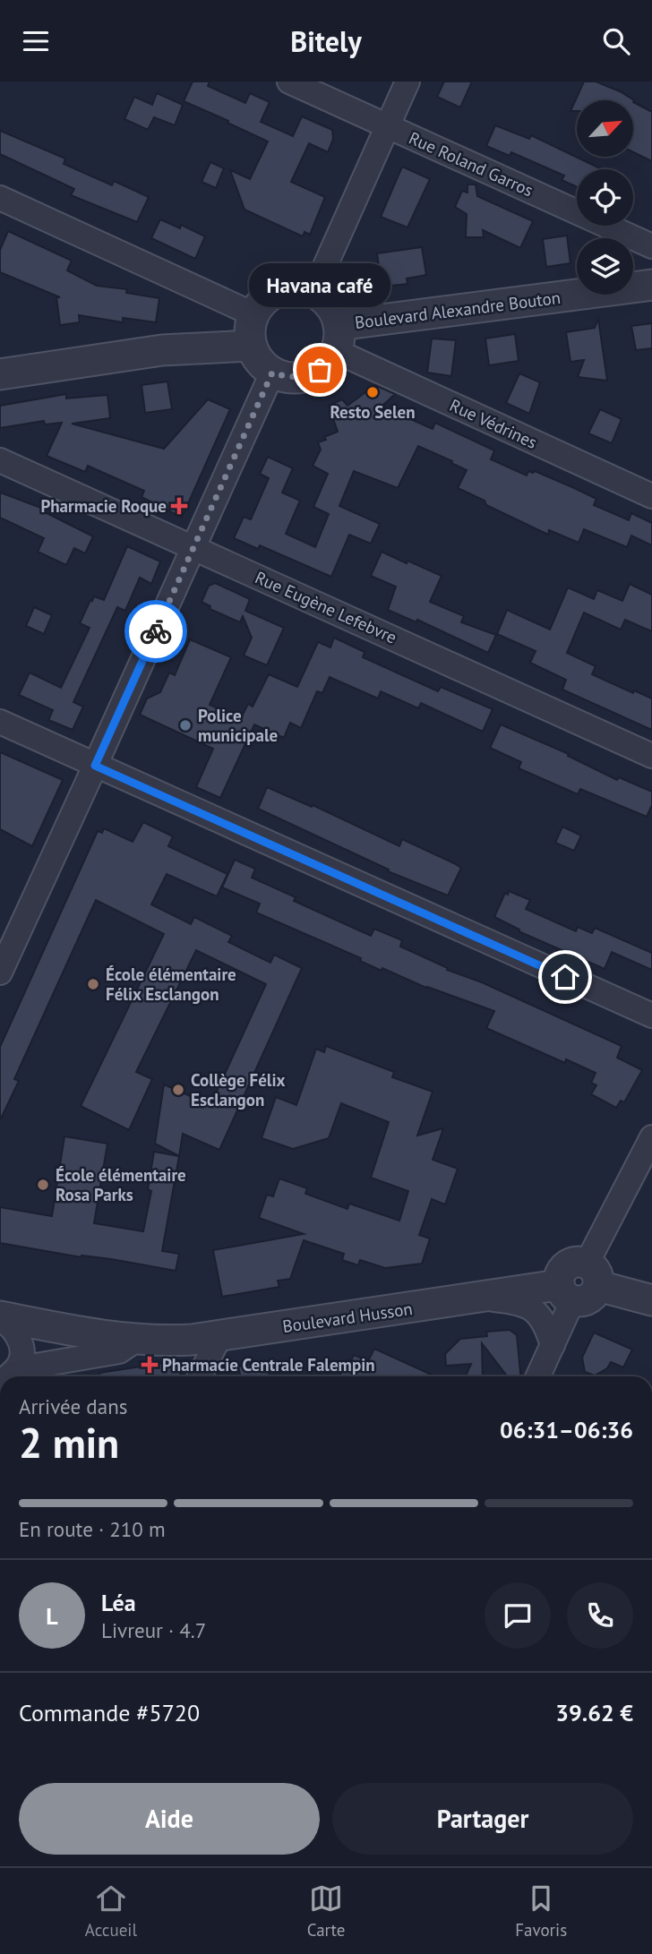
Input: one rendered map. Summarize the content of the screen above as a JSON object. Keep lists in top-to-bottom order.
{
  "streets": {
    "street": [
      "Rue Roland Garros",
      "Boulevard Alexandre Bouton",
      "Rue Védrines",
      "Rue Eugène Lefebvre",
      "Boulevard Husson"
    ]
  },
  "crossings": [
    ["Boulevard Alexandre Bouton", "Rue Védrines"]
  ],
  "places": {
    "other": [
      "Havana café",
      "Resto Selen",
      "Police municipale",
      "École élémentaire Félix Esclangon",
      "Collège Félix Esclangon",
      "École élémentaire Rosa Parks"
    ],
    "health": ["Pharmacie Roque", "Pharmacie Centrale Falempin"]
  },
  "north": "top right",
  "page": {
    "header": "Bitely",
    "bubble": "Havana café",
    "heading": ["2 min", "Arrivée dans", "06:31–06:36"],
    "panel": [
      "Léa",
      "Livreur · 4.7",
      "Commande #5720",
      "39.62 €"
    ],
    "bar": "En route · 210 m",
    "round": "L",
    "buttons": ["Aide", "Partager"],
    "tabs": ["Accueil", "Carte", "Favoris"]
  }
}
